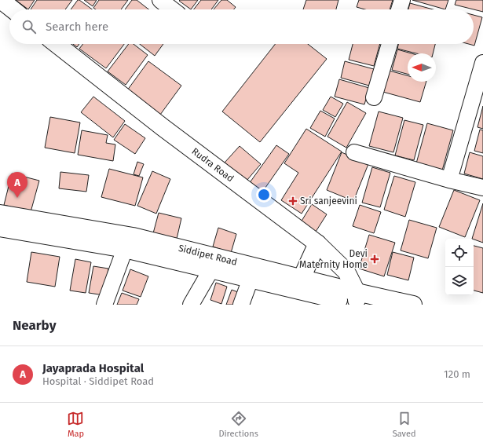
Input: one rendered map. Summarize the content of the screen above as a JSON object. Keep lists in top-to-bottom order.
{
  "streets": {
    "main road": ["Rudra Road", "Siddipet Road"]
  },
  "crossings": [
    ["Rudra Road", "Siddipet Road"]
  ],
  "places": {
    "health": ["Sri sanjeevini", "Devi Maternity Home"]
  },
  "north": "left",
  "page": {
    "search": "Search here",
    "pins": "A",
    "heading": "Nearby",
    "list": [
      {
        "mark": "A",
        "name": "Jayaprada Hospital",
        "note": "Hospital · Siddipet Road",
        "value": "120 m"
      }
    ],
    "nav": ["Map", "Directions", "Saved"]
  }
}
